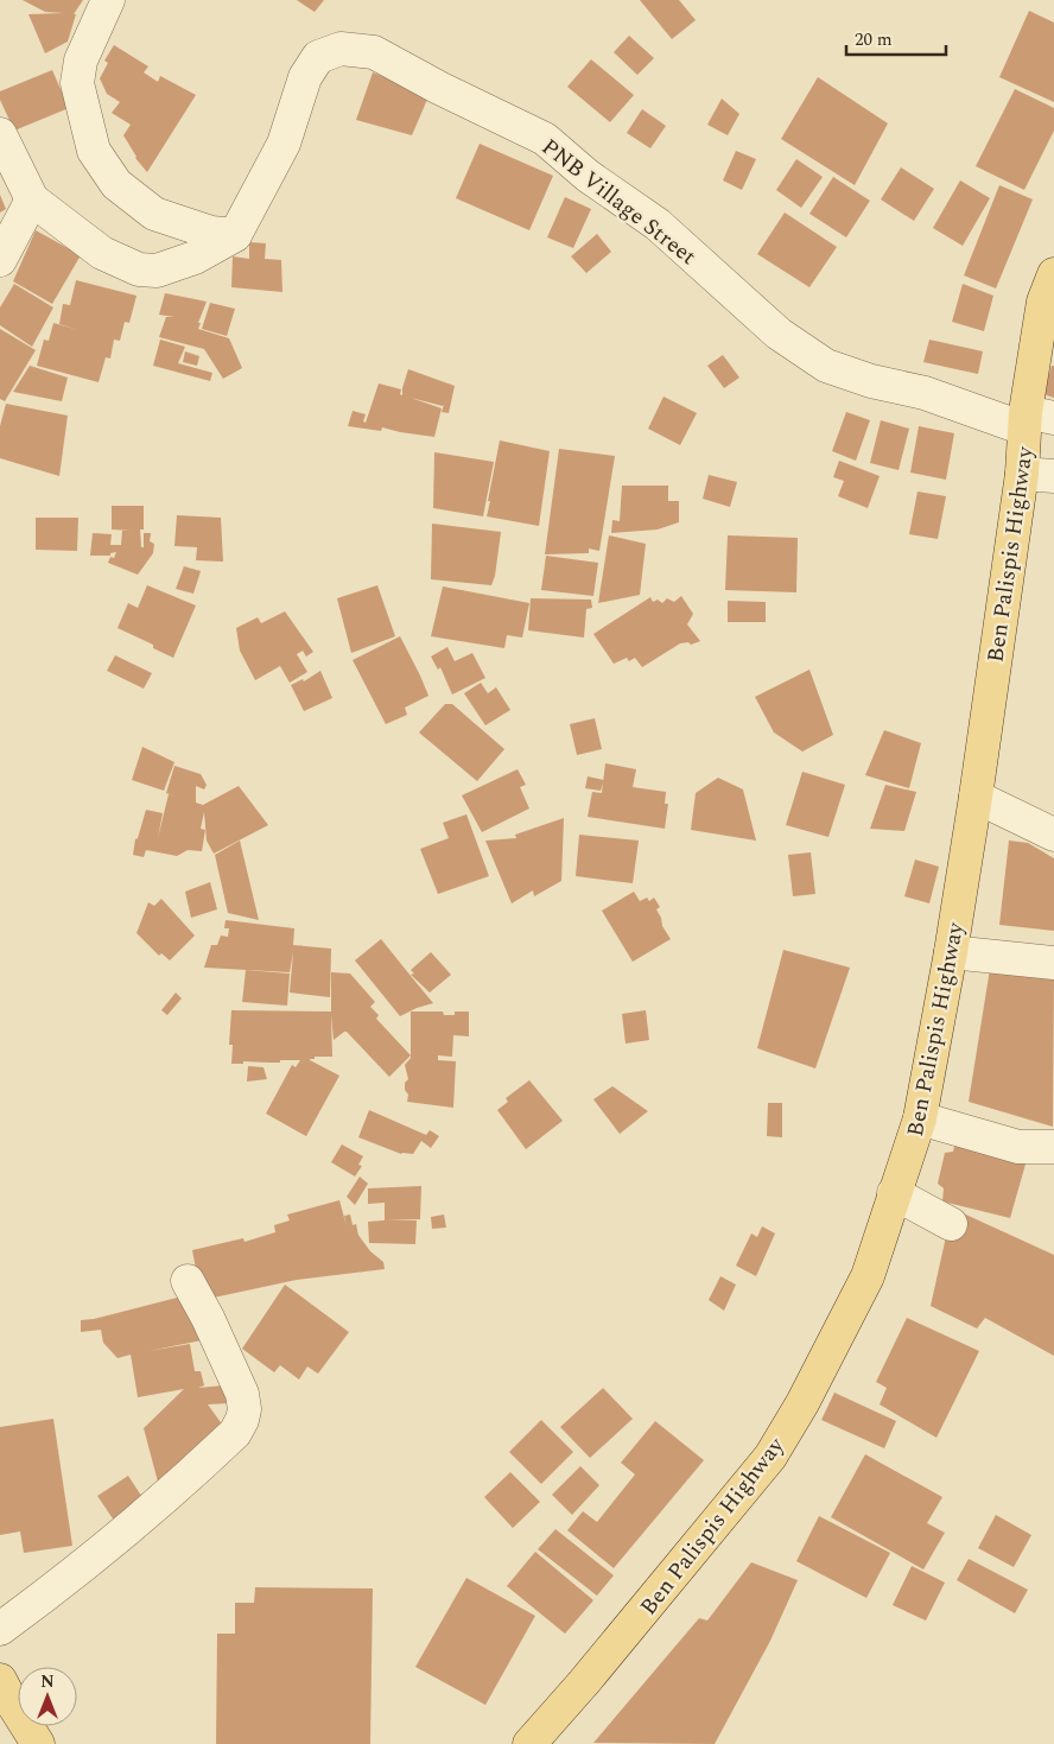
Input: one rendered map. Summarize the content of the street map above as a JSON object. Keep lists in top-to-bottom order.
{
  "streets": {
    "main road": ["Ben Palispis Highway"],
    "street": ["PNB Village Street"]
  },
  "crossings": [
    ["PNB Village Street", "Ben Palispis Highway"]
  ],
  "scale_bar": "20 m",
  "north": "top"
}
